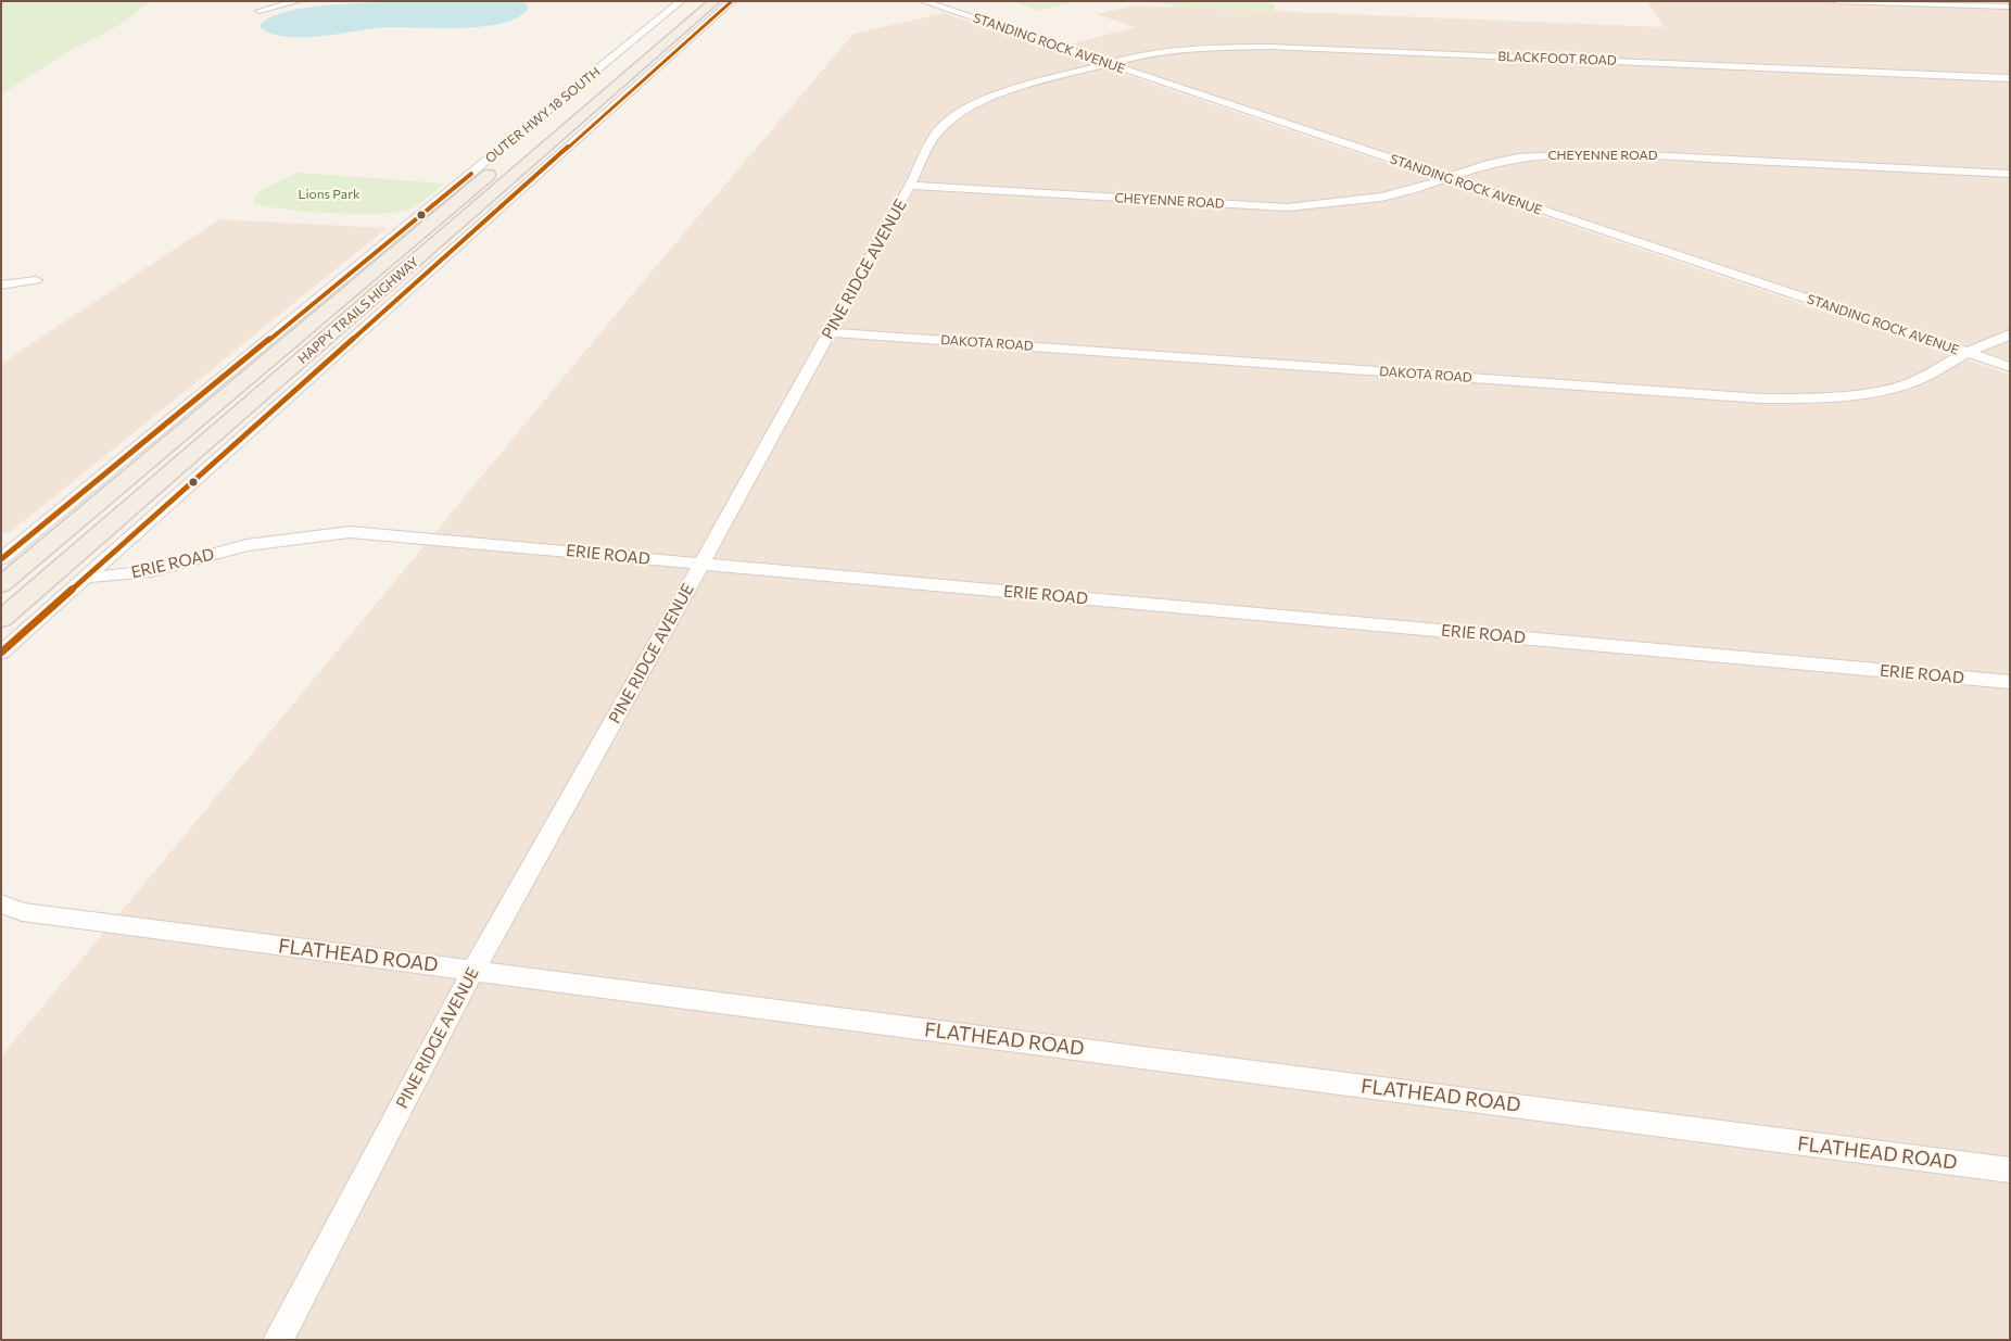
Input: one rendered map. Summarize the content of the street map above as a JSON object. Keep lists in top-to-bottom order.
{
  "streets": {
    "main road": ["HAPPY TRAILS HIGHWAY"],
    "street": [
      "STANDING ROCK AVENUE",
      "BLACKFOOT ROAD",
      "OUTER HWY 18 SOUTH",
      "CHEYENNE ROAD",
      "PINE RIDGE AVENUE",
      "DAKOTA ROAD",
      "ERIE ROAD",
      "FLATHEAD ROAD"
    ]
  },
  "crossings": [
    ["STANDING ROCK AVENUE", "BLACKFOOT ROAD"],
    ["STANDING ROCK AVENUE", "CHEYENNE ROAD"],
    ["STANDING ROCK AVENUE", "PINE RIDGE AVENUE"],
    ["STANDING ROCK AVENUE", "DAKOTA ROAD"],
    ["BLACKFOOT ROAD", "PINE RIDGE AVENUE"],
    ["CHEYENNE ROAD", "PINE RIDGE AVENUE"],
    ["PINE RIDGE AVENUE", "DAKOTA ROAD"],
    ["PINE RIDGE AVENUE", "ERIE ROAD"],
    ["PINE RIDGE AVENUE", "FLATHEAD ROAD"]
  ],
  "parks": ["Lions Park"]
}
